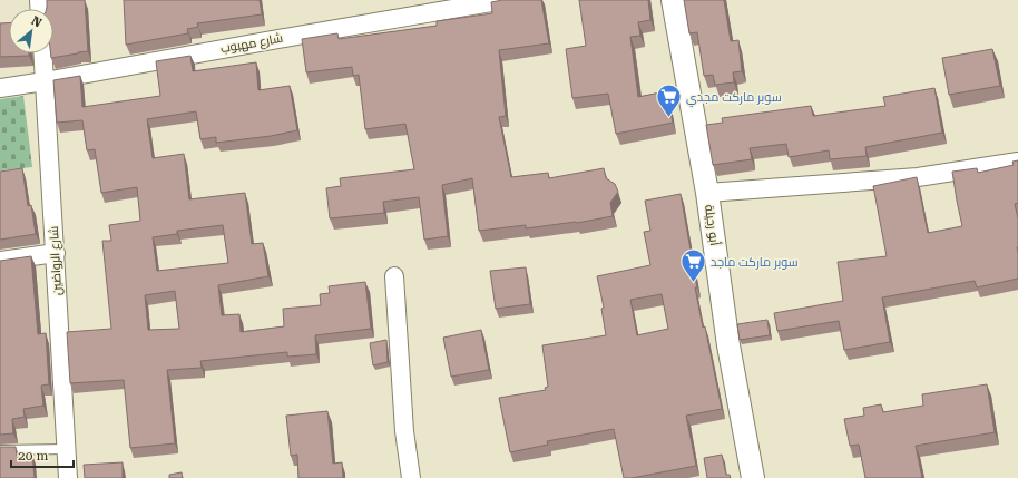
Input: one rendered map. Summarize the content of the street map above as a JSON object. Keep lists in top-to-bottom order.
{
  "streets": {
    "street": ["شارع مهبوب", "أبو رجيلة", "شارع الرواضين"]
  },
  "crossings": [
    ["شارع مهبوب", "شارع الرواضين"]
  ],
  "places": {
    "supermarket": ["سوبر ماركت مجدي", "سوبر ماركت ماجد"]
  },
  "scale_bar": "20 m",
  "north": "top right"
}
